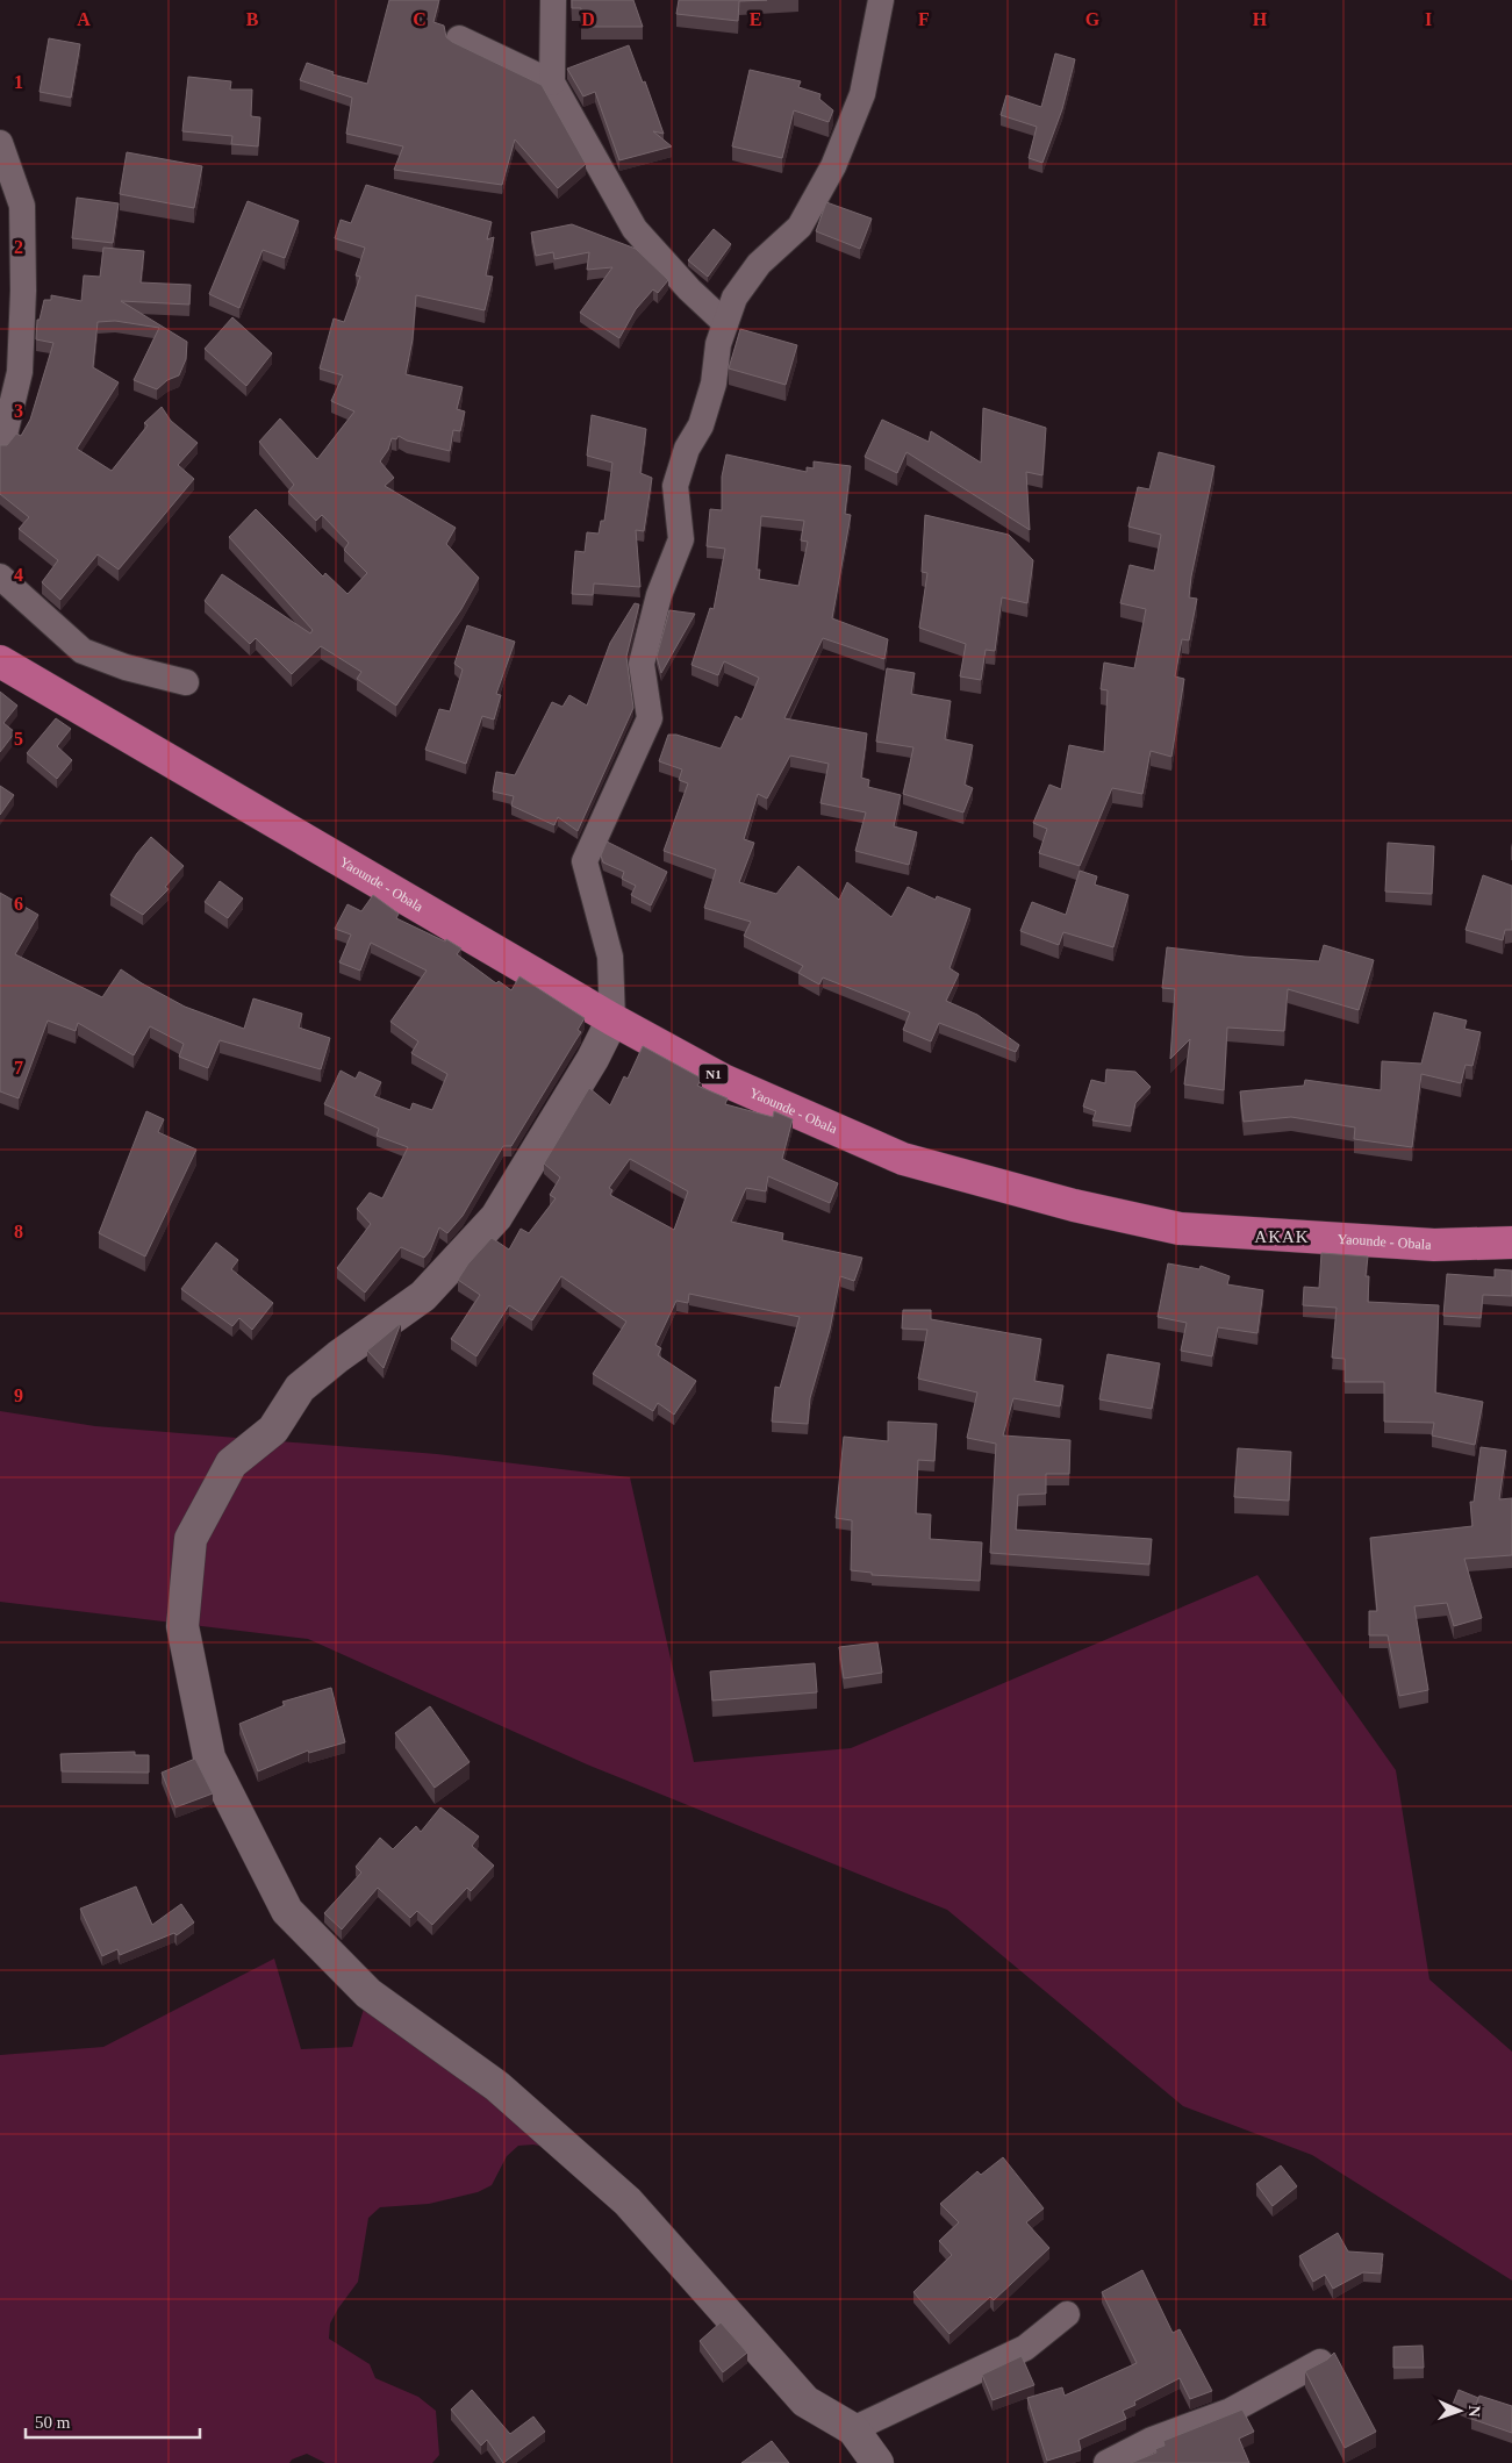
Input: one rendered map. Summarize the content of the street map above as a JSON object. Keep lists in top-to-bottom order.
{
  "streets": {
    "highway": ["Yaounde - Obala", "N1"]
  },
  "districts": ["AKAK"],
  "scale_bar": "50 m",
  "north": "right",
  "grid": {
    "columns": [
      "A",
      "B",
      "C",
      "D",
      "E",
      "F",
      "G",
      "H",
      "I"
    ],
    "rows": [
      "1",
      "2",
      "3",
      "4",
      "5",
      "6",
      "7",
      "8",
      "9"
    ]
  }
}
